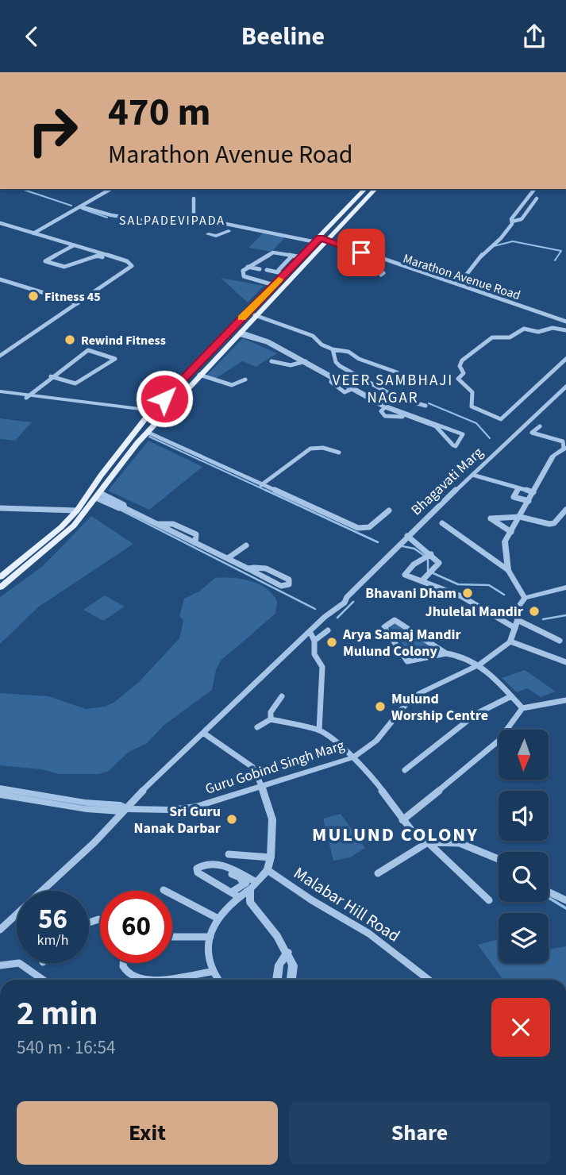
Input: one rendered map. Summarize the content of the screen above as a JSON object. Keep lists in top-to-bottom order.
{
  "streets": {
    "street": [
      "Marathon Avenue Road",
      "Bhagavati Marg",
      "Guru Gobind Singh Marg",
      "Malabar Hill Road"
    ]
  },
  "crossings": [
    ["Bhagavati Marg", "Guru Gobind Singh Marg"]
  ],
  "districts": ["SALPADEVIPADA", "VEER SAMBHAJI NAGAR", "MULUND COLONY"],
  "places": [
    "Fitness 45",
    "Rewind Fitness",
    "Bhavani Dham",
    "Jhulelal Mandir",
    "Arya Samaj Mandir Mulund Colony",
    "Mulund Worship Centre",
    "Sri Guru Nanak Darbar"
  ],
  "north": "bottom",
  "page": {
    "header": "Beeline",
    "turn": ["470 m", "Marathon Avenue Road"],
    "speed": "56 km/h",
    "limit": "60",
    "heading": ["2 min", "540 m · 16:54"],
    "buttons": ["Exit", "Share"]
  }
}
